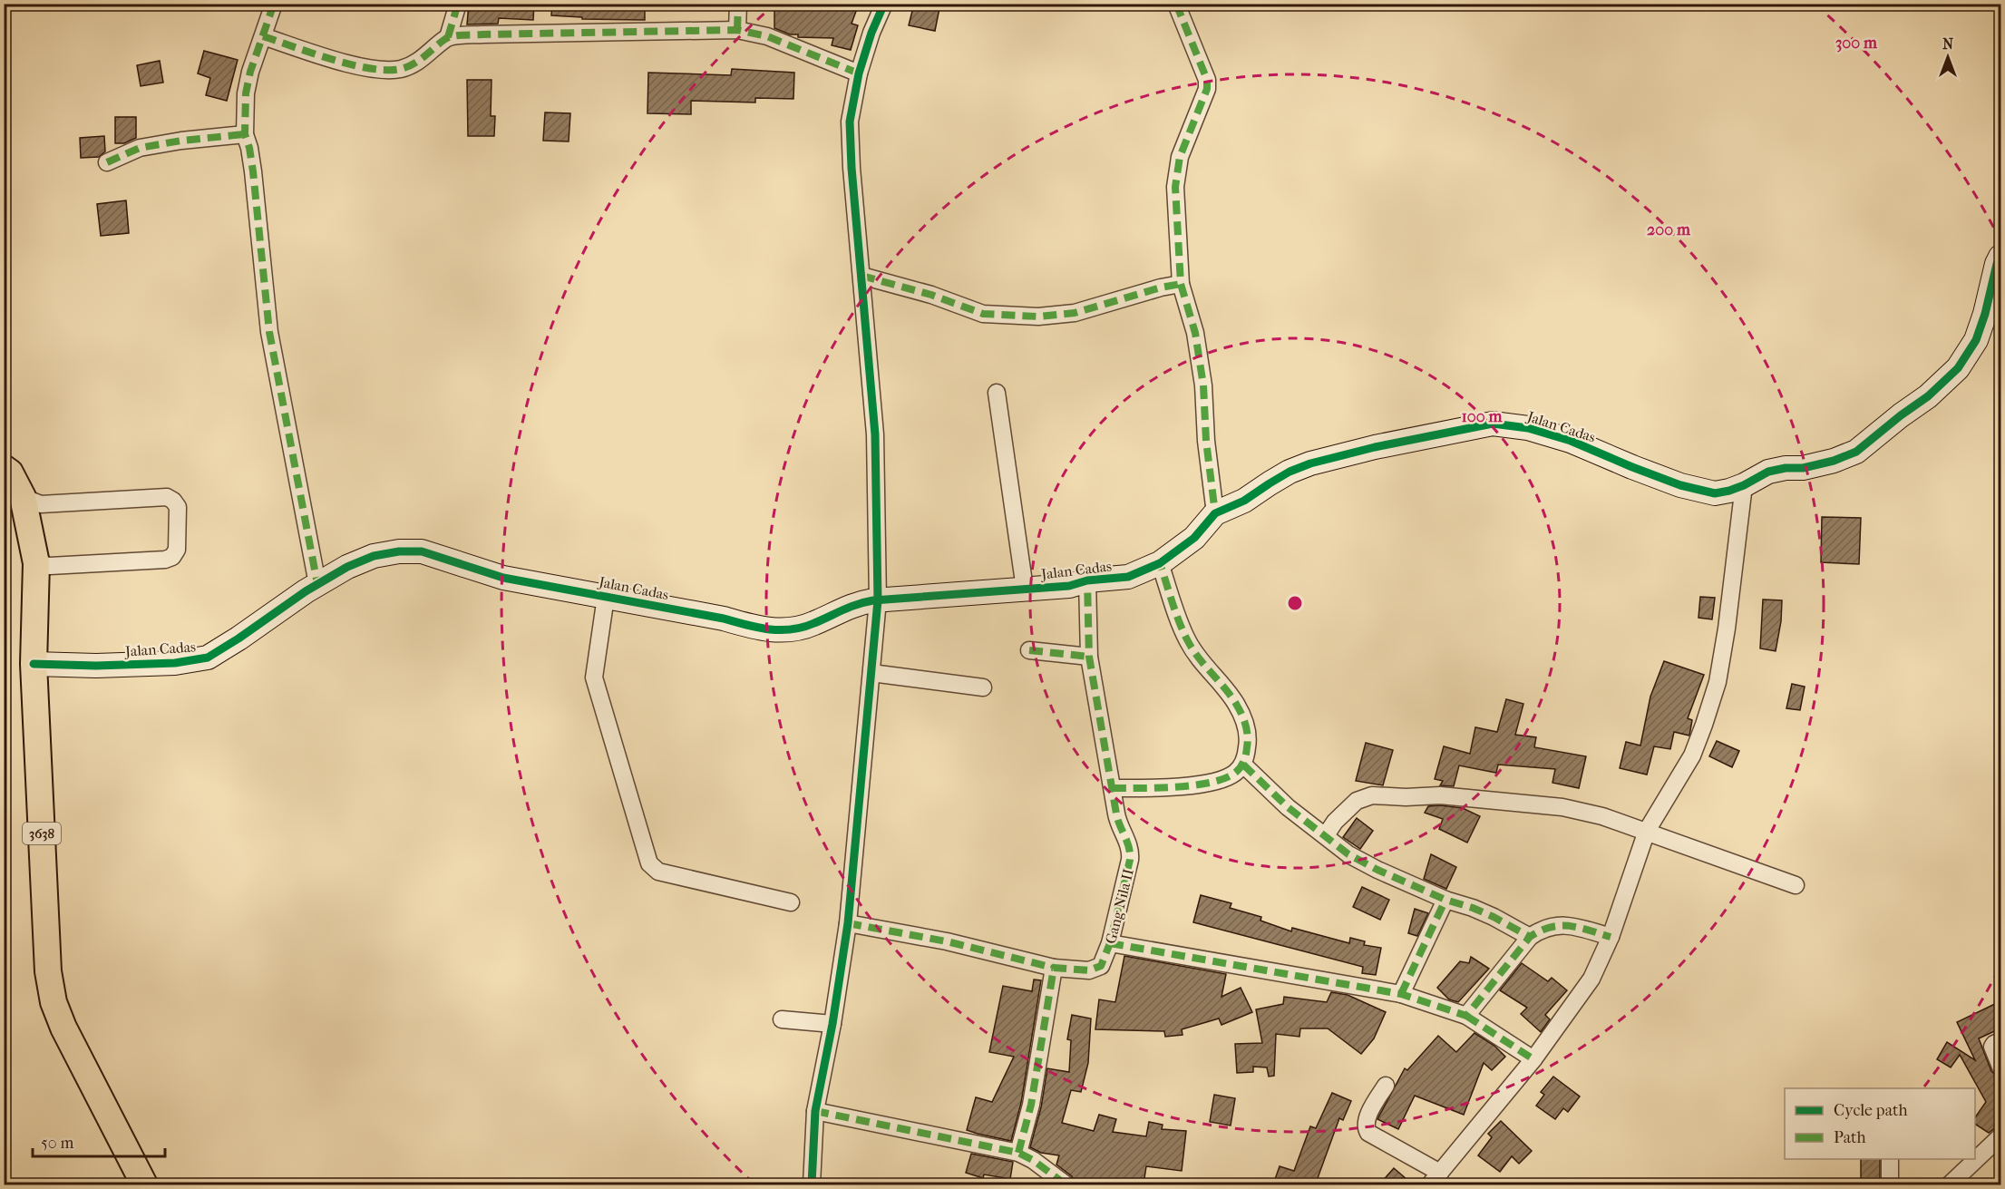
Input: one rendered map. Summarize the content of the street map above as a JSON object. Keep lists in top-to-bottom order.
{
  "streets": {
    "main road": ["3638"],
    "street": ["Jalan Cadas", "Gang Nila II"]
  },
  "crossings": [
    ["Jalan Cadas", "3638"],
    ["Jalan Cadas", "Gang Nila II"]
  ],
  "legend": ["Cycle path", "Path"],
  "scale_bar": "50 m",
  "north": "top",
  "rings": ["300 m", "200 m", "100 m"]
}
